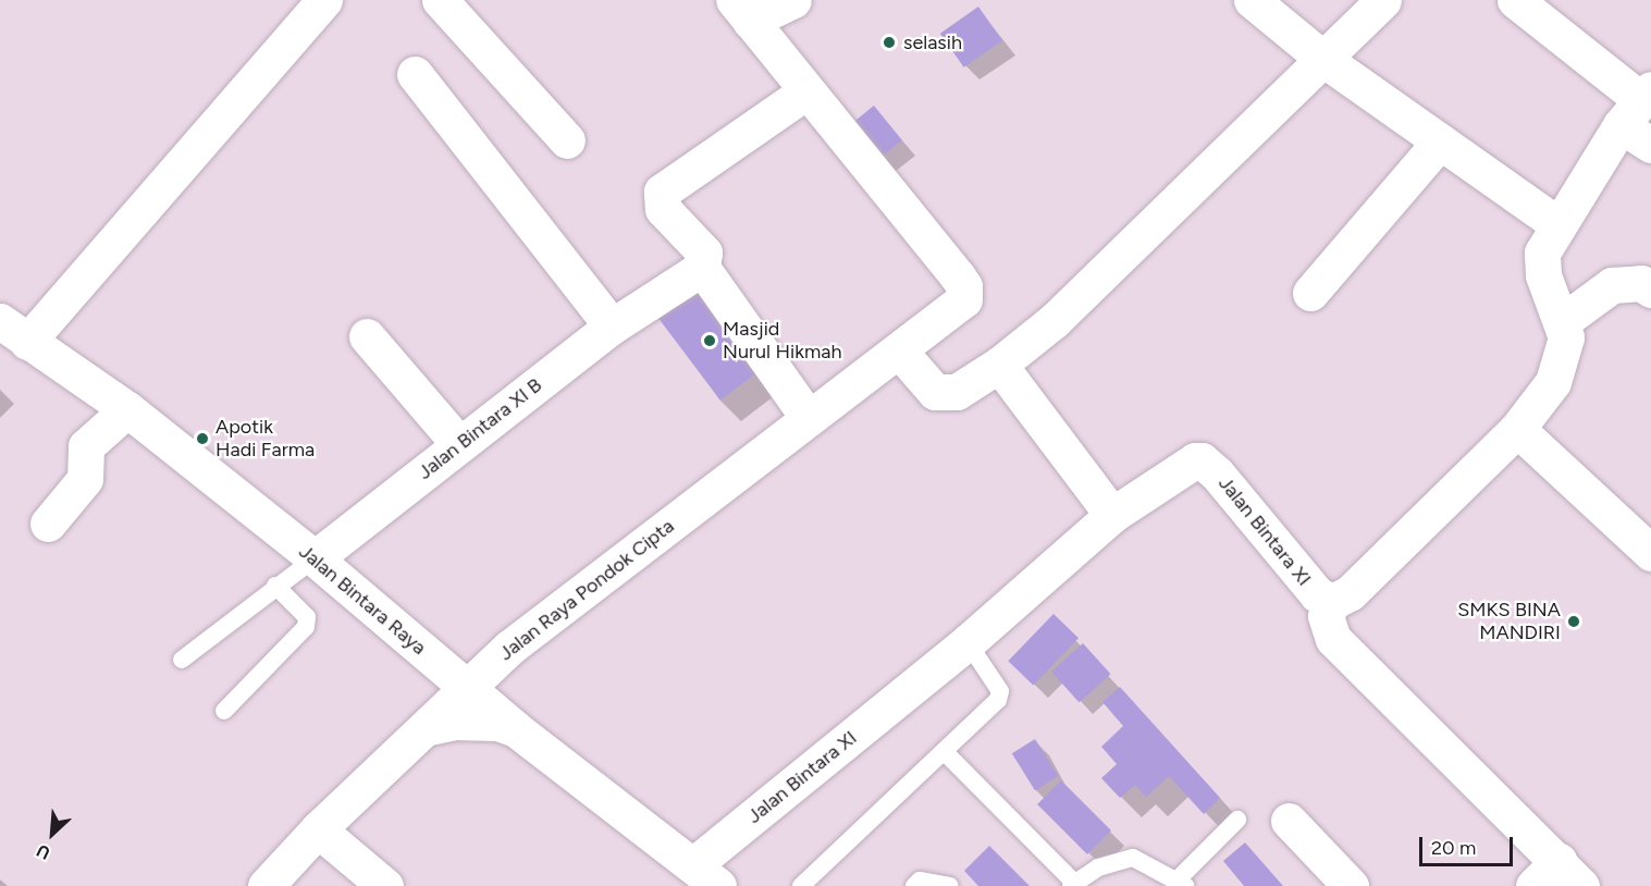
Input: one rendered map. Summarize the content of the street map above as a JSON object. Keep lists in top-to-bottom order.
{
  "streets": {
    "street": [
      "Jalan Bintara XI B",
      "Jalan Bintara XI",
      "Jalan Raya Pondok Cipta",
      "Jalan Bintara Raya"
    ]
  },
  "crossings": [
    ["Jalan Bintara XI B", "Jalan Bintara Raya"],
    ["Jalan Bintara XI", "Jalan Bintara Raya"],
    ["Jalan Raya Pondok Cipta", "Jalan Bintara Raya"]
  ],
  "places": [
    "selasih",
    "Masjid Nurul Hikmah",
    "Apotik Hadi Farma",
    "SMKS BINA MANDIRI"
  ],
  "scale_bar": "20 m",
  "north": "bottom left"
}
